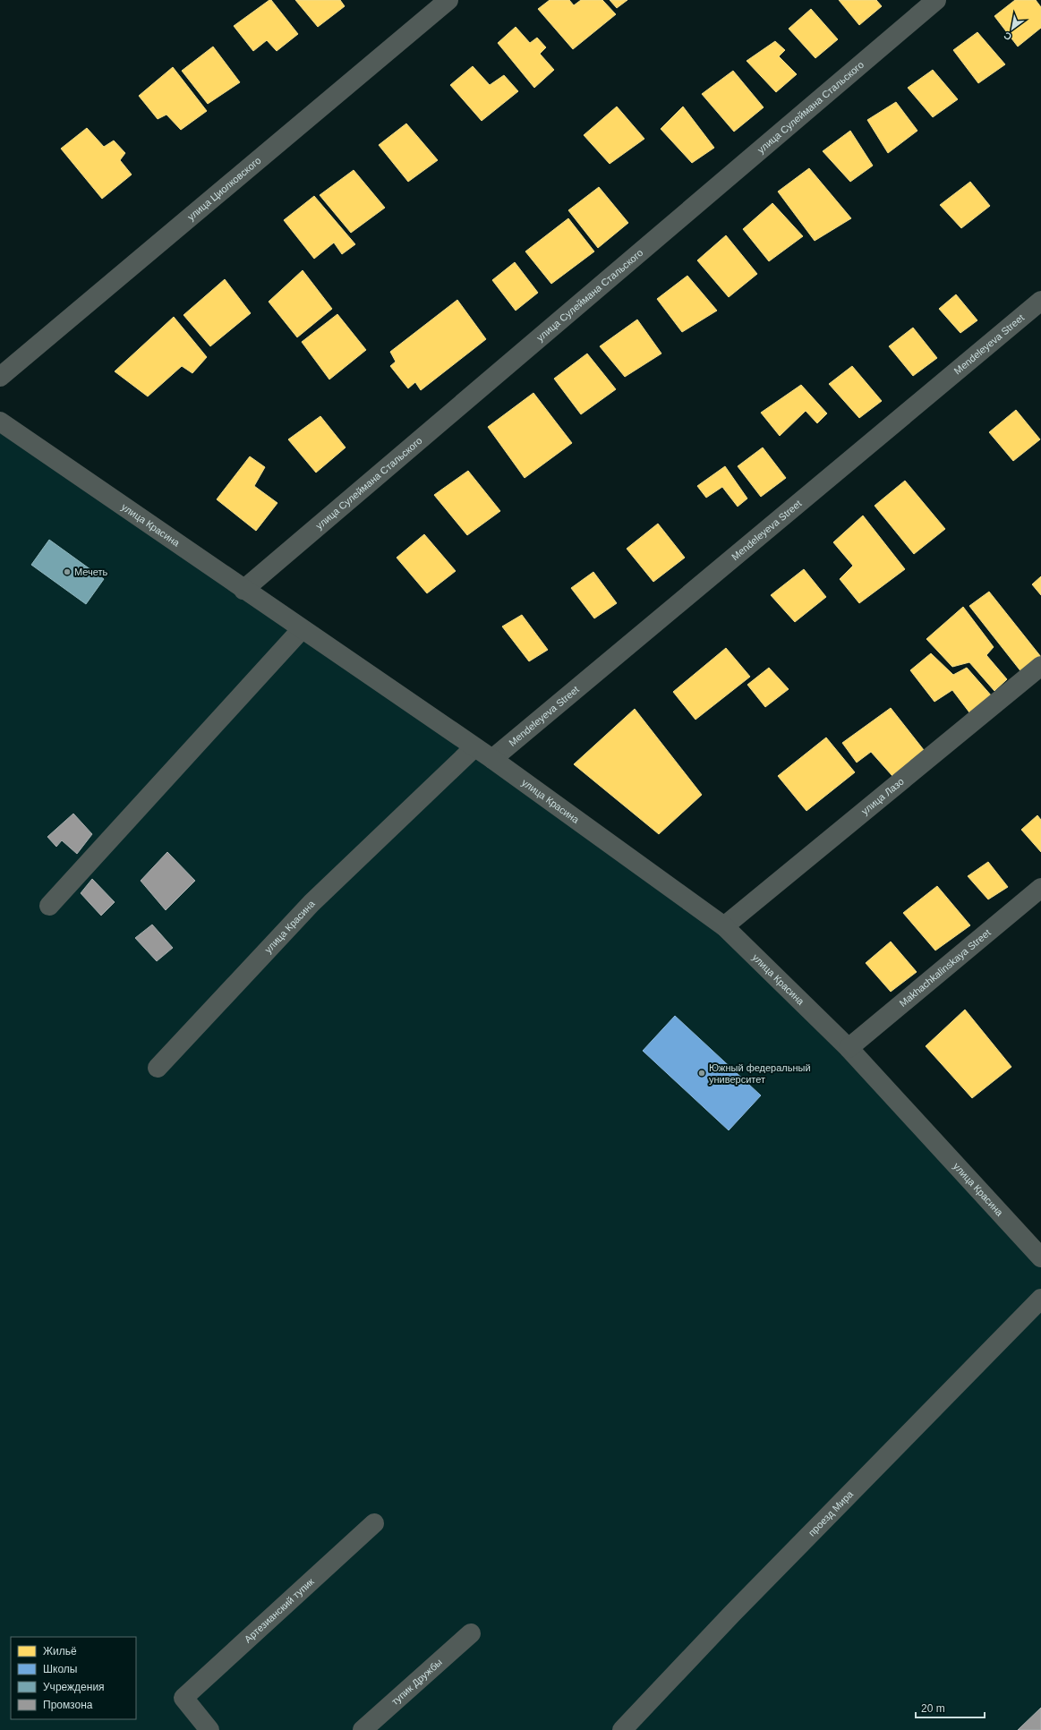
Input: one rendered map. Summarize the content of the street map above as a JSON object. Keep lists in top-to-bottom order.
{
  "streets": {
    "street": [
      "улица Сулеймана Стальского",
      "улица Циолковского",
      "Mendeleyeva Street",
      "улица Красина",
      "улица Лазо",
      "Makhachkalinskaya Street",
      "проезд Мира",
      "Артезианский тупик",
      "тупик Дружбы"
    ]
  },
  "crossings": [
    ["улица Сулеймана Стальского", "улица Красина"],
    ["Mendeleyeva Street", "улица Красина"],
    ["улица Красина", "улица Лазо"],
    ["улица Красина", "Makhachkalinskaya Street"]
  ],
  "places": ["Мечеть", "Южный федеральный университет"],
  "legend": [
    "Жильё",
    "Школы",
    "Учреждения",
    "Промзона"
  ],
  "scale_bar": "20 m",
  "north": "bottom left"
}
